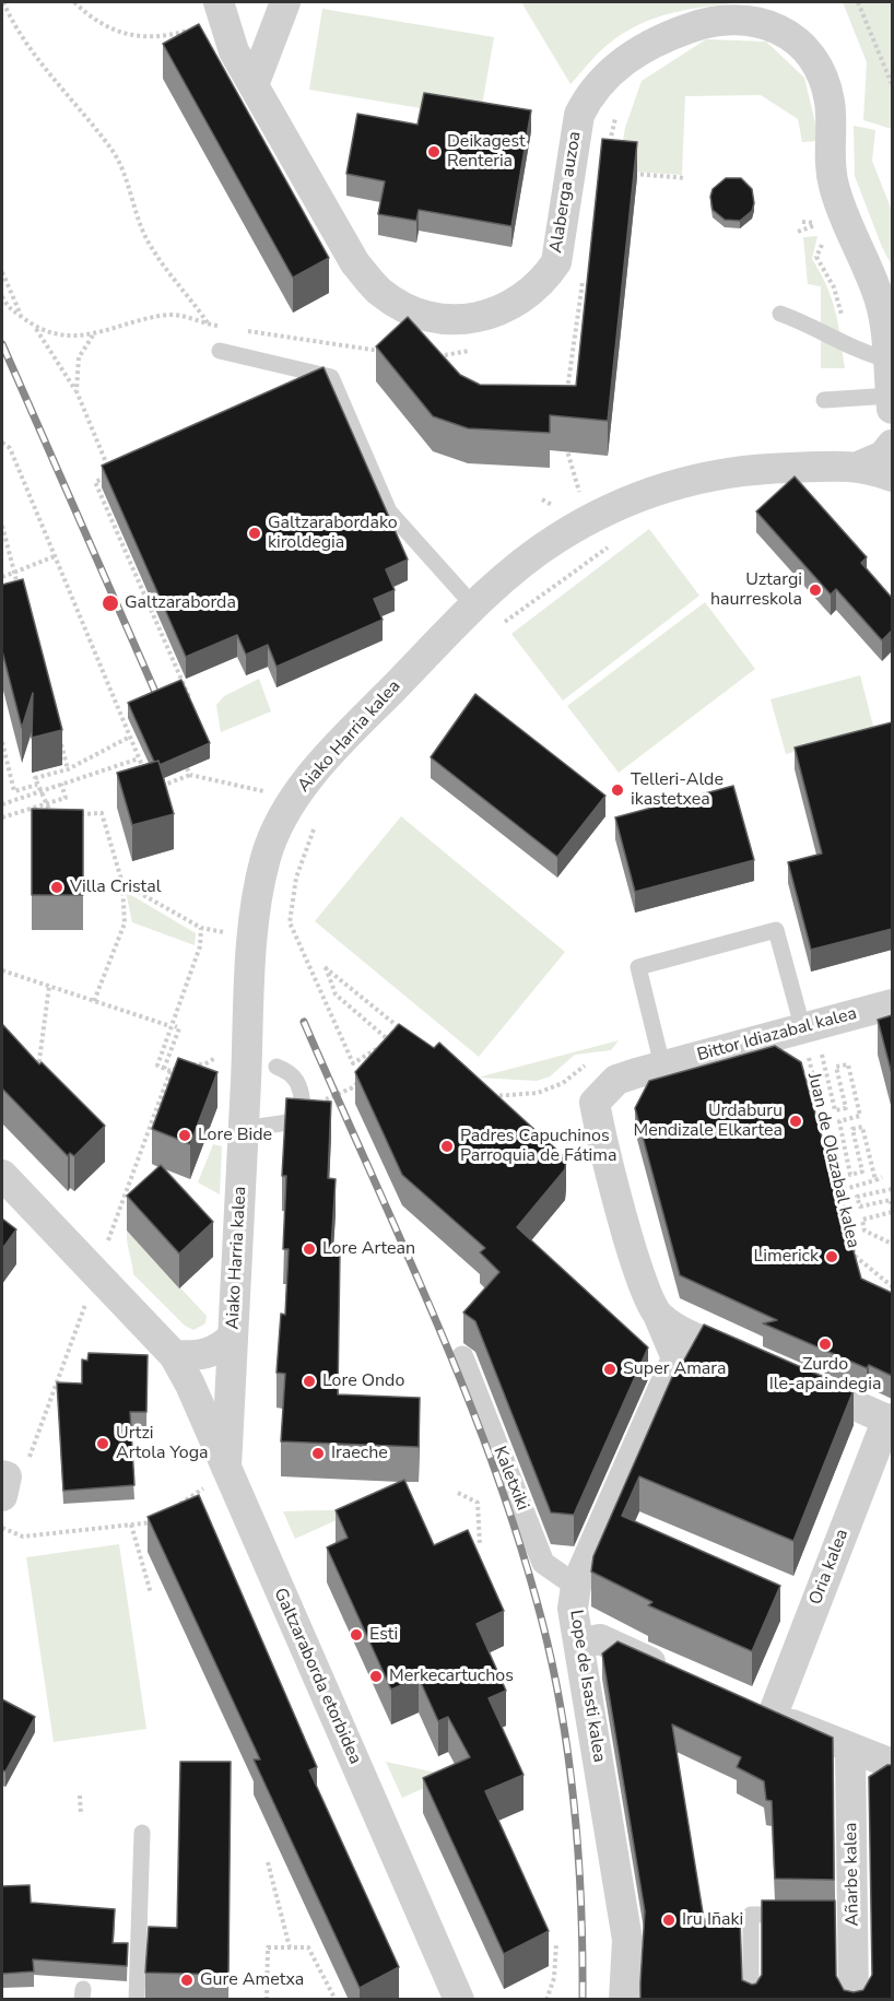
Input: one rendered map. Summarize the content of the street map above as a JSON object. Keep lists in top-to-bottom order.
{
  "streets": {
    "street": [
      "Alaberga auzoa",
      "Aiako Harria kalea",
      "Bittor Idiazabal kalea",
      "Kaletxiki",
      "Oria kalea",
      "Galtzaraborda etorbidea",
      "Lope de Isasti kalea",
      "Añarbe kalea"
    ],
    "path": ["Juan de Olazabal kalea"]
  },
  "crossings": [
    ["Aiako Harria kalea", "Galtzaraborda etorbidea"],
    ["Bittor Idiazabal kalea", "Lope de Isasti kalea"],
    ["Kaletxiki", "Lope de Isasti kalea"],
    ["Oria kalea", "Añarbe kalea"]
  ],
  "places": [
    "Deikagest Renteria",
    "Galtzarabordako kiroldegia",
    "Uztargi haurreskola",
    "Galtzaraborda",
    "Telleri-Alde ikastetxea",
    "Villa Cristal",
    "Urdaburu Mendizale Elkartea",
    "Lore Bide",
    "Padres Capuchinos Parroquia de Fátima",
    "Lore Artean",
    "Limerick",
    "Zurdo Ile-apaindegia",
    "Super Amara",
    "Lore Ondo",
    "Urtzi Artola Yoga",
    "Iraeche",
    "Esti",
    "Merkecartuchos",
    "Iru Iñaki",
    "Gure Ametxa"
  ]
}
